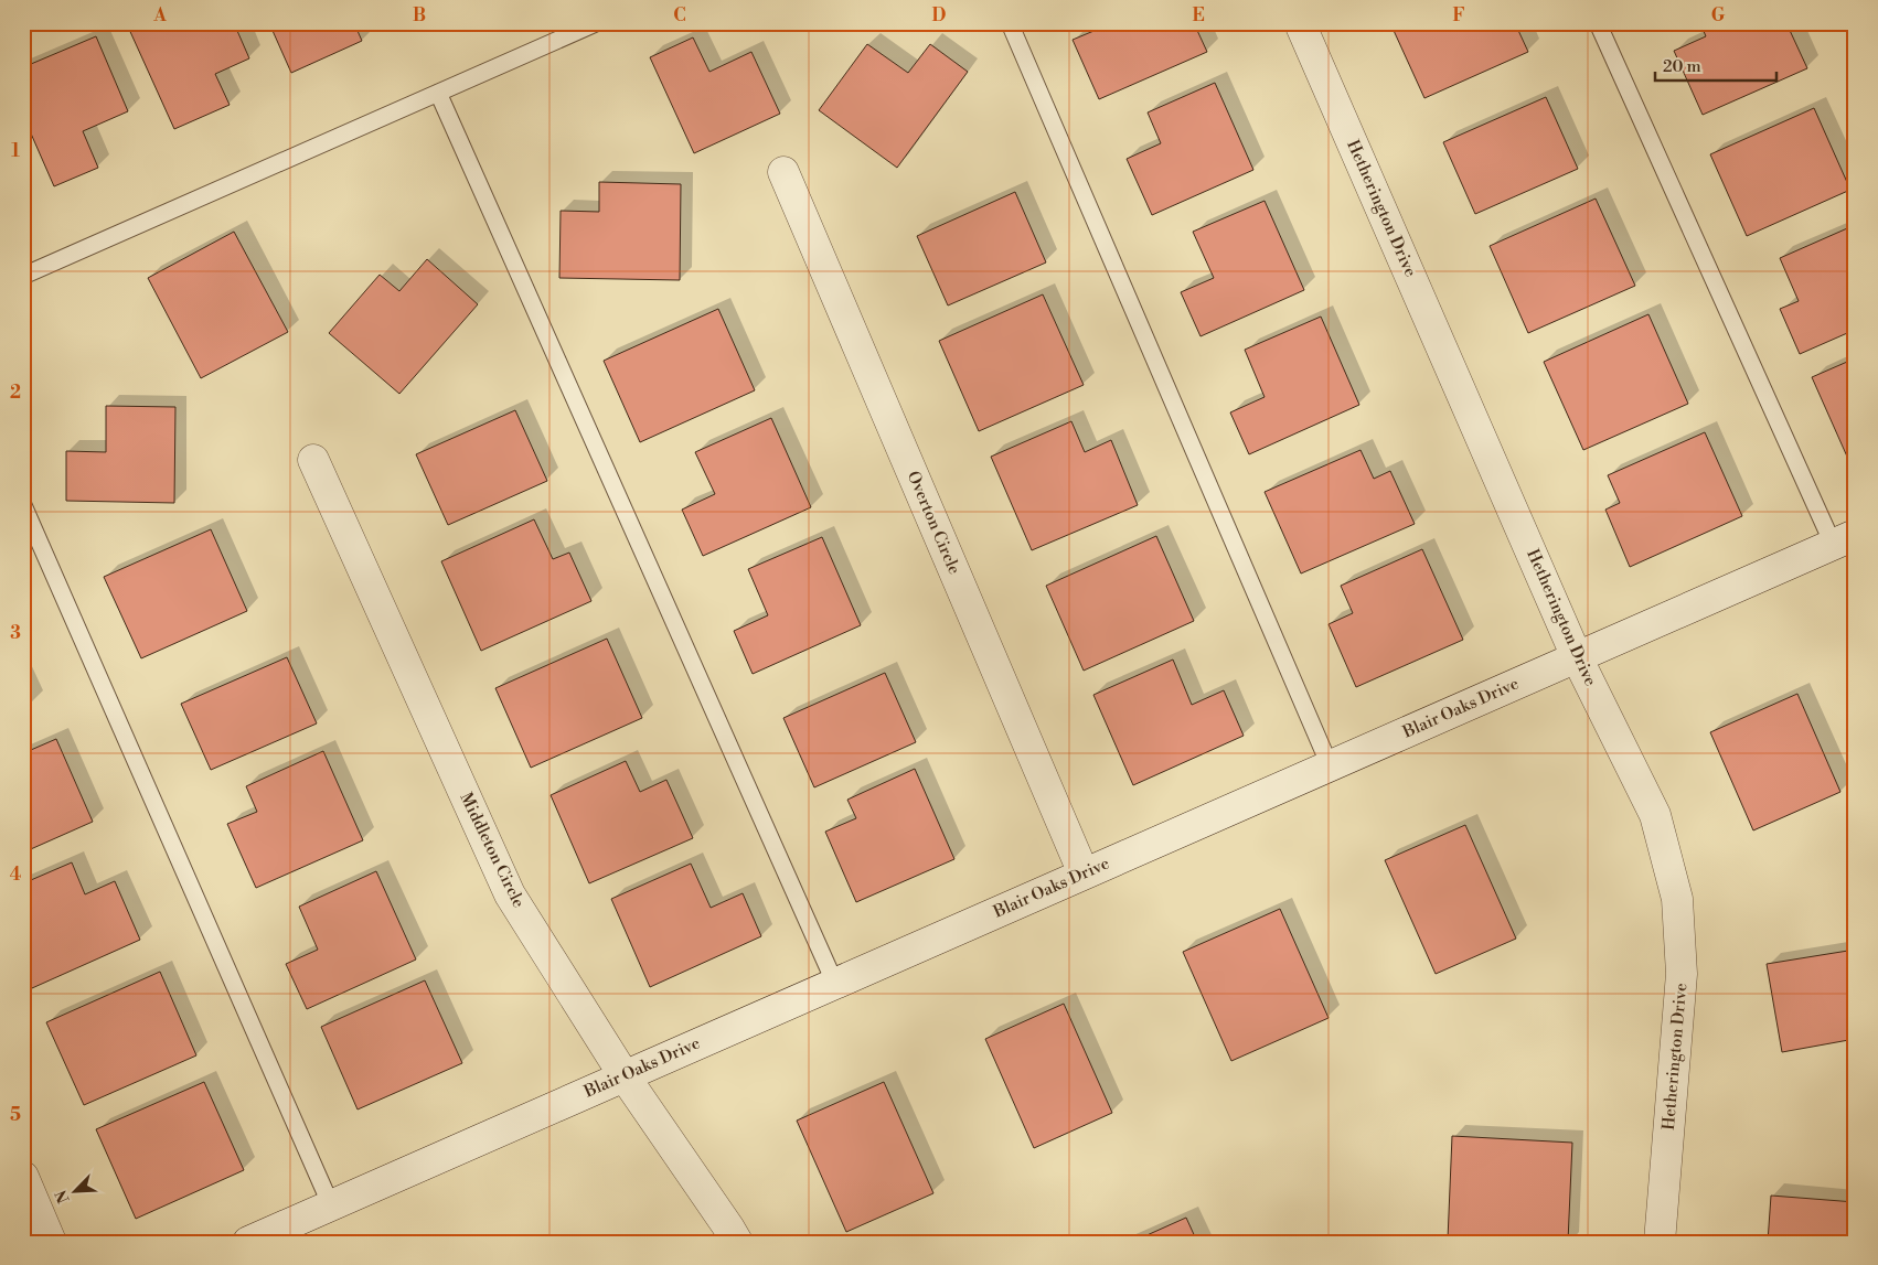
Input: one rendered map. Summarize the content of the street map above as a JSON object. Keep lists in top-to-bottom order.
{
  "streets": {
    "street": [
      "Hetherington Drive",
      "Overton Circle",
      "Blair Oaks Drive",
      "Middleton Circle"
    ]
  },
  "crossings": [
    ["Hetherington Drive", "Blair Oaks Drive"],
    ["Overton Circle", "Blair Oaks Drive"],
    ["Blair Oaks Drive", "Middleton Circle"]
  ],
  "scale_bar": "20 m",
  "north": "bottom left",
  "grid": {
    "columns": [
      "A",
      "B",
      "C",
      "D",
      "E",
      "F",
      "G"
    ],
    "rows": [
      "1",
      "2",
      "3",
      "4",
      "5"
    ]
  }
}
